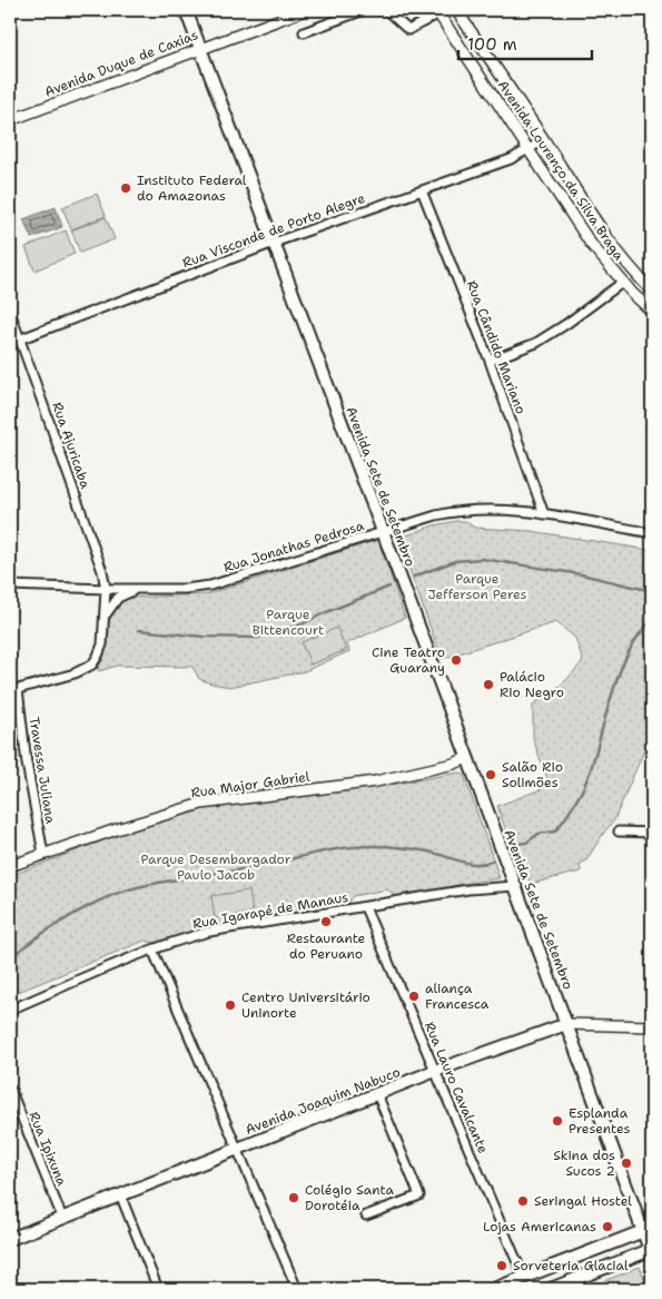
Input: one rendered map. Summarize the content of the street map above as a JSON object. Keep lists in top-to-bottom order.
{
  "streets": {
    "main road": ["Avenida Sete de Setembro", "Avenida Joaquim Nabuco"],
    "street": [
      "Avenida Duque de Caxias",
      "Avenida Lourenço da Silva Braga",
      "Rua Visconde de Porto Alegre",
      "Rua Cândido Mariano",
      "Rua Ajuricaba",
      "Rua Jonathas Pedrosa",
      "Travessa Juliana",
      "Rua Major Gabriel",
      "Rua Igarapé de Manaus",
      "Rua Lauro Cavalcante",
      "Rua Ipixuna"
    ]
  },
  "crossings": [
    ["Avenida Duque de Caxias", "Avenida Sete de Setembro"],
    ["Avenida Lourenço da Silva Braga", "Rua Visconde de Porto Alegre"],
    ["Rua Visconde de Porto Alegre", "Rua Cândido Mariano"],
    ["Rua Visconde de Porto Alegre", "Rua Ajuricaba"],
    ["Rua Visconde de Porto Alegre", "Avenida Sete de Setembro"],
    ["Rua Cândido Mariano", "Rua Jonathas Pedrosa"],
    ["Rua Ajuricaba", "Rua Jonathas Pedrosa"],
    ["Rua Ajuricaba", "Travessa Juliana"],
    ["Avenida Sete de Setembro", "Rua Jonathas Pedrosa"],
    ["Avenida Sete de Setembro", "Rua Major Gabriel"],
    ["Avenida Sete de Setembro", "Rua Igarapé de Manaus"],
    ["Avenida Sete de Setembro", "Avenida Joaquim Nabuco"],
    ["Travessa Juliana", "Rua Major Gabriel"],
    ["Rua Igarapé de Manaus", "Rua Lauro Cavalcante"],
    ["Rua Lauro Cavalcante", "Avenida Joaquim Nabuco"],
    ["Avenida Joaquim Nabuco", "Rua Ipixuna"]
  ],
  "parks": ["Parque Jefferson Peres", "Parque Bittencourt", "Parque Desembargador Paulo Jacob"],
  "places": [
    "Instituto Federal do Amazonas",
    "Cine Teatro Guarany",
    "Palácio Rio Negro",
    "Salão Rio Solimões",
    "Restaurante do Peruano",
    "aliança Francesca",
    "Centro Universitário Uninorte",
    "Esplanda Presentes",
    "Skina dos Sucos 2",
    "Colégio Santa Dorotéia",
    "Seringal Hostel",
    "Lojas Americanas",
    "Sorveteria Glacial"
  ],
  "scale_bar": "100 m"
}
